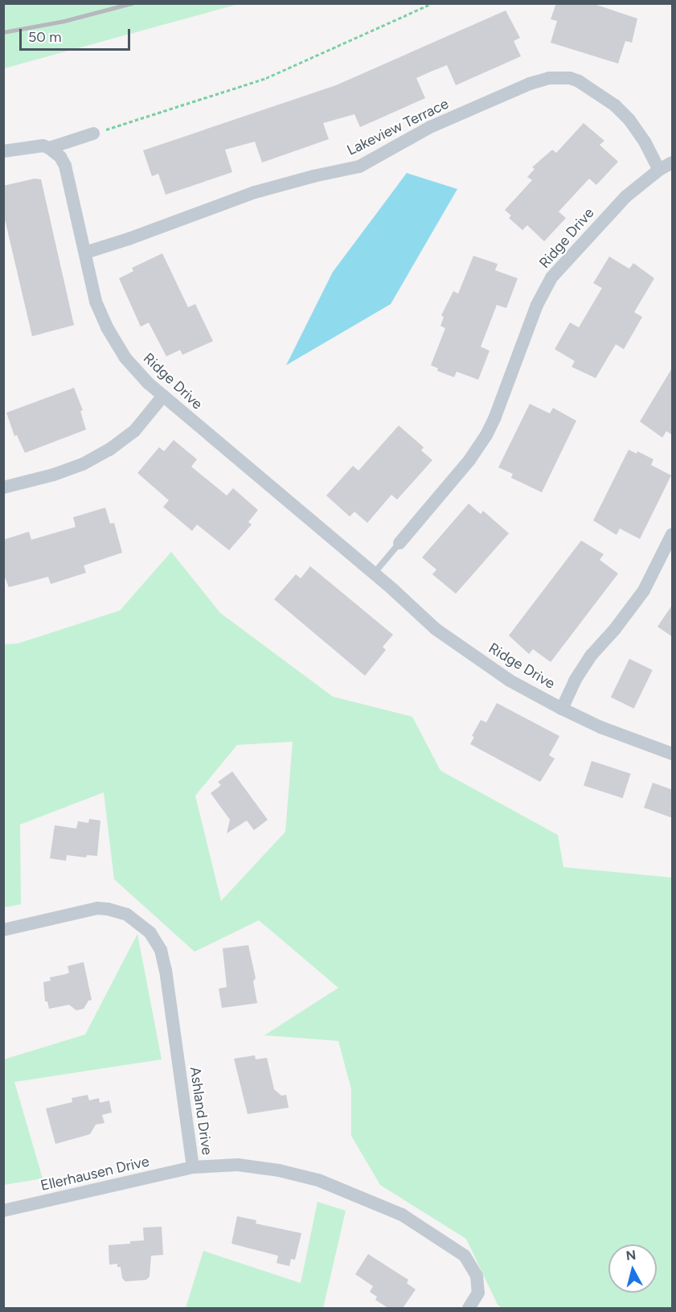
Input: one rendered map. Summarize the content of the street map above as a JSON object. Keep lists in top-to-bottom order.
{
  "streets": {
    "street": [
      "Lakeview Terrace",
      "Ridge Drive",
      "Ashland Drive",
      "Ellerhausen Drive"
    ]
  },
  "crossings": [
    ["Lakeview Terrace", "Ridge Drive"],
    ["Ashland Drive", "Ellerhausen Drive"]
  ],
  "scale_bar": "50 m",
  "north": "top"
}
